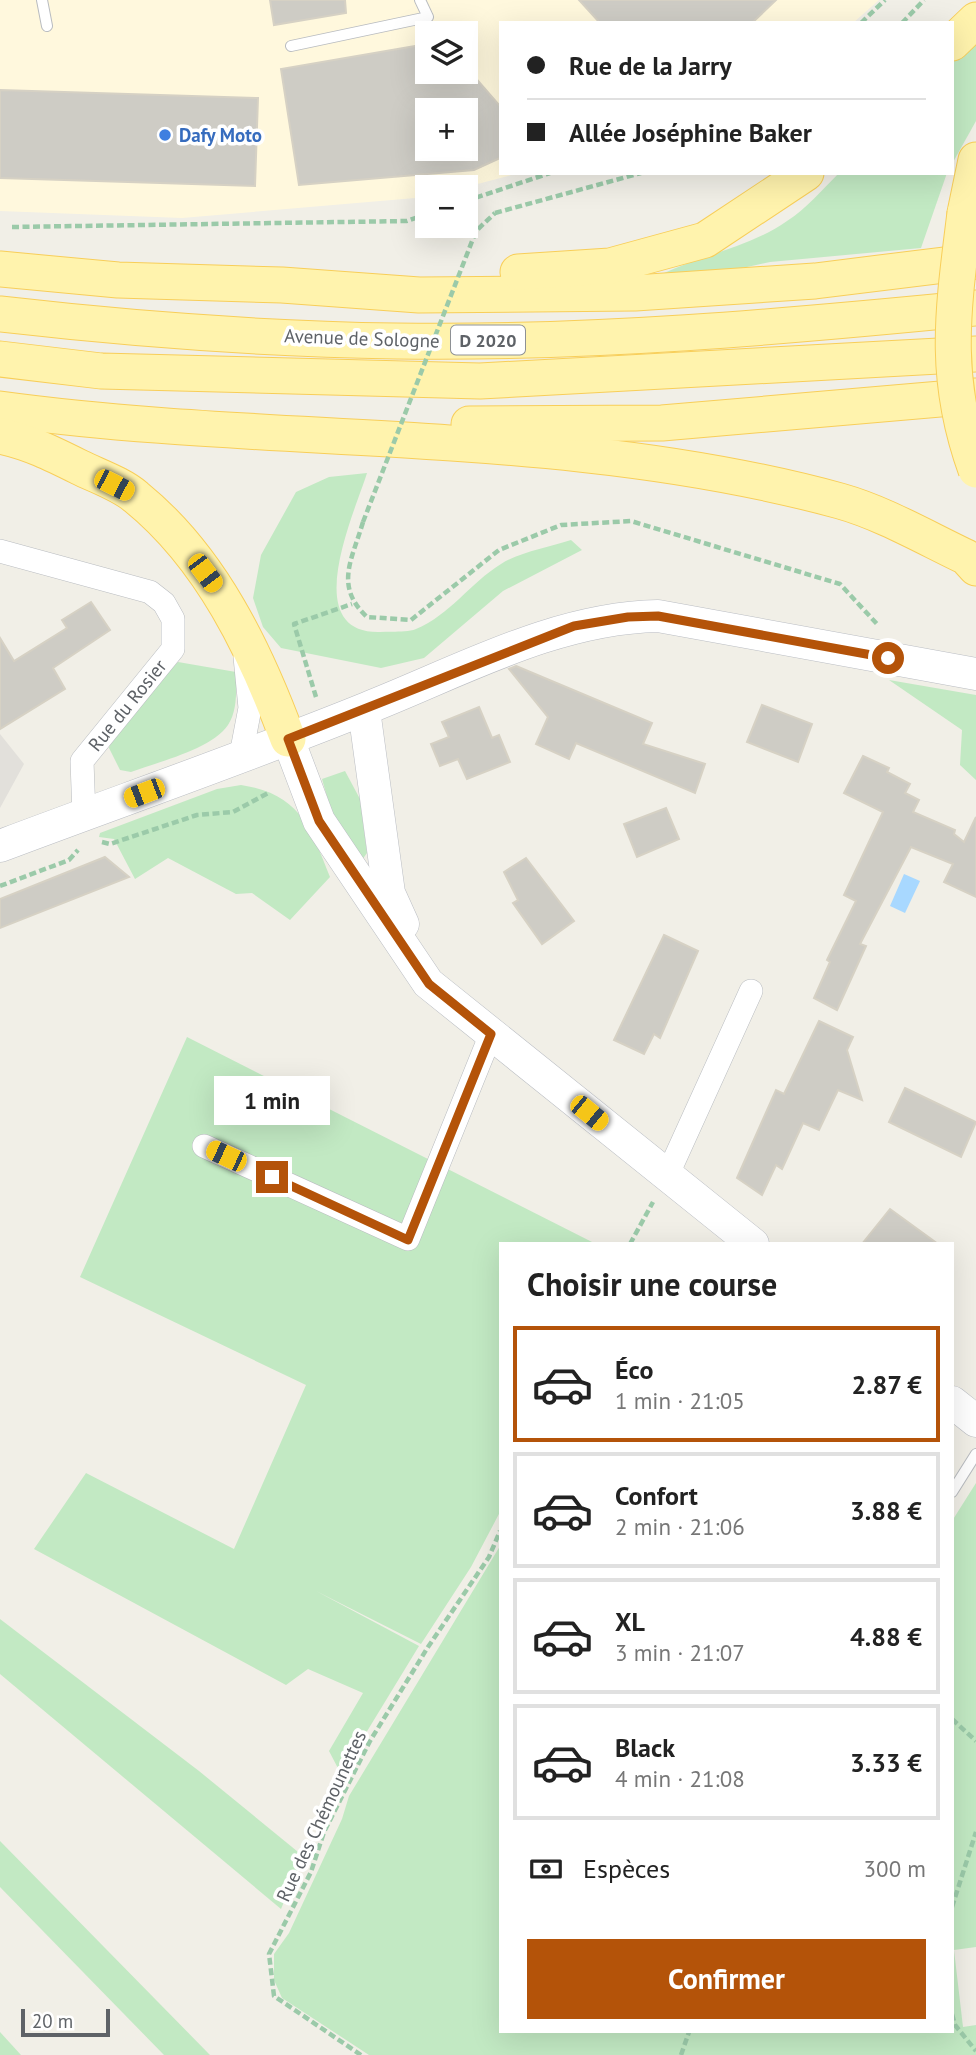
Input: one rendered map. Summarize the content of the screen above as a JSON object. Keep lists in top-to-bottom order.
{
  "streets": {
    "main road": ["Avenue de Sologne", "D 2020"],
    "street": ["Rue du Rosier"],
    "path": ["Rue des Chémounettes"]
  },
  "places": ["Dafy Moto"],
  "scale_bar": "20 m",
  "page": {
    "map_buttons": ["+", "−"],
    "banner": ["Rue de la Jarry", "Allée Joséphine Baker"],
    "bubble": "1 min",
    "heading": "Choisir une course",
    "list": [
      {
        "name": "Éco",
        "note": "1 min · 21:05",
        "value": "2.87 €"
      },
      {
        "name": "Confort",
        "note": "2 min · 21:06",
        "value": "3.88 €"
      },
      {
        "name": "XL",
        "note": "3 min · 21:07",
        "value": "4.88 €"
      },
      {
        "name": "Black",
        "note": "4 min · 21:08",
        "value": "3.33 €"
      }
    ],
    "pay": ["Espèces", "300 m"],
    "buttons": "Confirmer",
    "scale": "20 m"
  }
}
